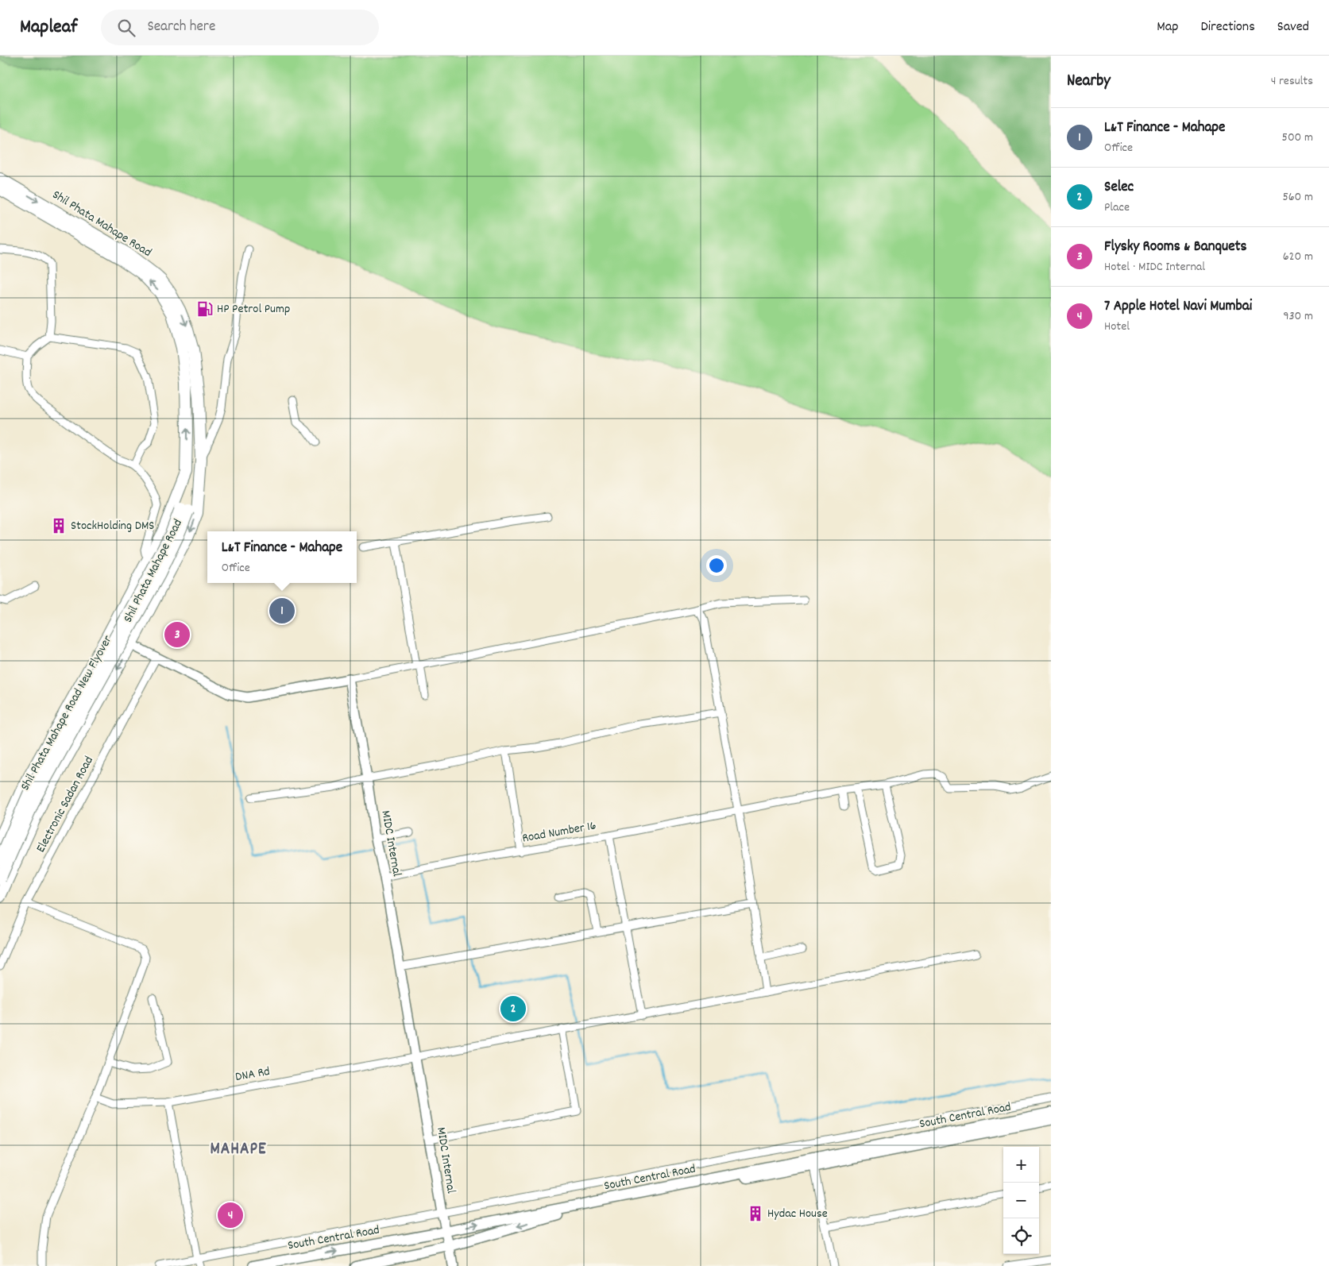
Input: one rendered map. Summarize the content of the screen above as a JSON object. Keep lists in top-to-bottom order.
{
  "streets": {
    "main road": ["Shil Phata Mahape Road", "Shil Phata Mahape Road New Flyover", "South Central Road"],
    "street": [
      "Electronic Sadan Road",
      "Road Number 16",
      "MIDC Internal",
      "DNA Rd"
    ]
  },
  "crossings": [
    ["Shil Phata Mahape Road", "Shil Phata Mahape Road New Flyover"],
    ["Road Number 16", "MIDC Internal"],
    ["MIDC Internal", "DNA Rd"],
    ["MIDC Internal", "South Central Road"]
  ],
  "districts": ["MAHAPE"],
  "places": {
    "fuel station": ["HP Petrol Pump"],
    "building": ["StockHolding DMS", "Hydac House"]
  },
  "page": {
    "header": "Mapleaf",
    "search": "Search here",
    "nav": ["Map", "Directions", "Saved"],
    "heading": ["Nearby", "4 results"],
    "list": [
      {
        "mark": "1",
        "name": "L&T Finance - Mahape",
        "note": "Office",
        "value": "500 m"
      },
      {
        "mark": "2",
        "name": "Selec",
        "note": "Place",
        "value": "560 m"
      },
      {
        "mark": "3",
        "name": "Flysky Rooms & Banquets",
        "note": "Hotel · MIDC Internal",
        "value": "620 m"
      },
      {
        "mark": "4",
        "name": "7 Apple Hotel Navi Mumbai",
        "note": "Hotel",
        "value": "930 m"
      }
    ],
    "popup": ["L&T Finance - Mahape", "Office"],
    "pins": [
      "1",
      "3",
      "2",
      "4"
    ],
    "map_buttons": ["+", "−"]
  }
}
